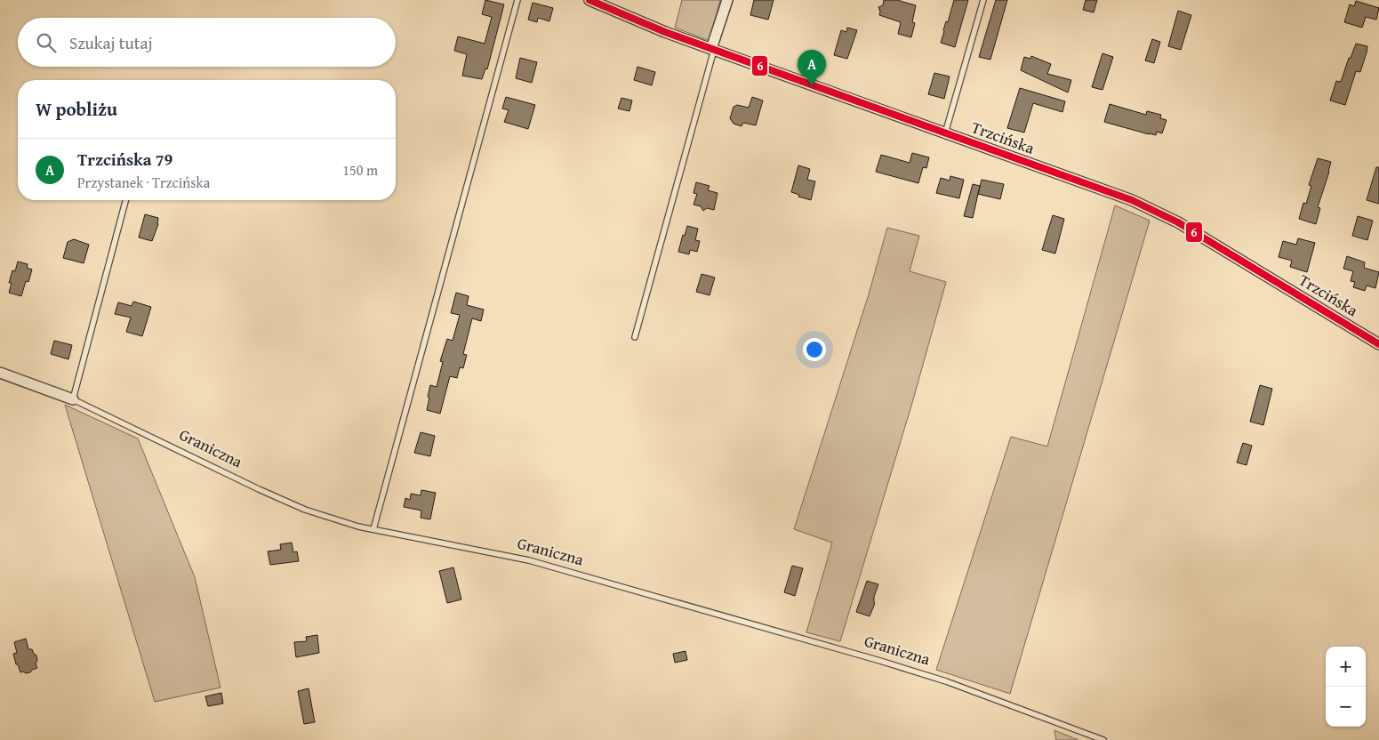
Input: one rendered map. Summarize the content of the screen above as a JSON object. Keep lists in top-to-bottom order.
{
  "streets": {
    "street": ["Trzcińska", "Graniczna"]
  },
  "lines": ["transit line 6"],
  "page": {
    "search": "Szukaj tutaj",
    "pins": "A",
    "heading": "W pobliżu",
    "list": [
      {
        "mark": "A",
        "name": "Trzcińska 79",
        "note": "Przystanek · Trzcińska",
        "value": "150 m"
      }
    ],
    "map_buttons": ["+", "−"]
  }
}
